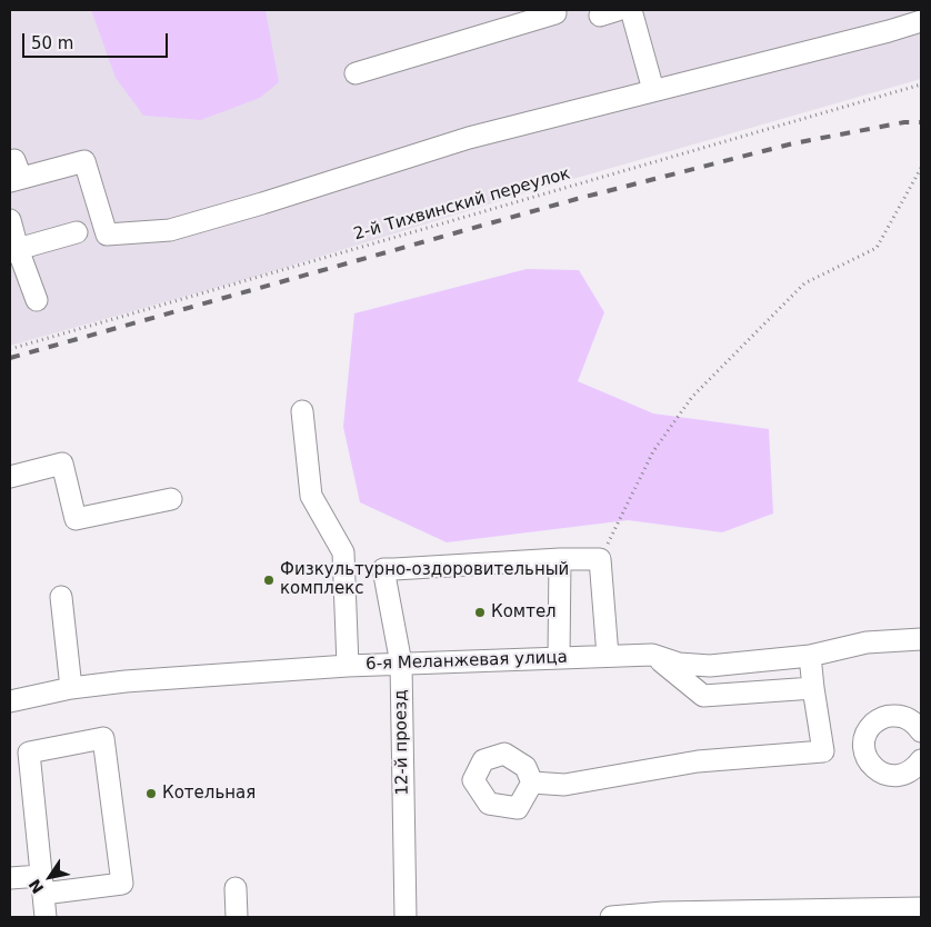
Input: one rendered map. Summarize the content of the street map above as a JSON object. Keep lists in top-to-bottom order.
{
  "streets": {
    "street": ["6-я Меланжевая улица", "12-й проезд"],
    "path": ["2-й Тихвинский переулок"]
  },
  "crossings": [
    ["6-я Меланжевая улица", "12-й проезд"]
  ],
  "places": ["Физкультурно-оздоровительный комплекс", "Комтел", "Котельная"],
  "scale_bar": "50 m",
  "north": "bottom left"
}
